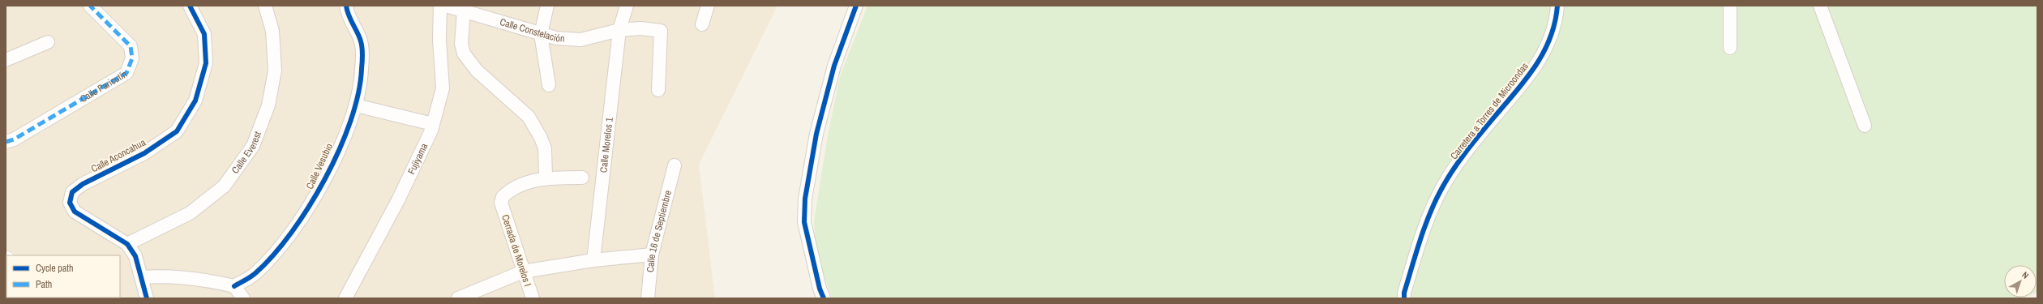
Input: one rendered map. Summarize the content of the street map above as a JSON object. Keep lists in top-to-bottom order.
{
  "streets": {
    "street": [
      "Calle Constelación",
      "Calle Paricutín",
      "Carretera a Torres de Microondas",
      "Calle Morelos 1",
      "Calle Everest",
      "Calle Aconcahua",
      "Fujiyama",
      "Calle Vesubio",
      "Calle 16 de Septiembre",
      "Cerrada de Morelos I"
    ]
  },
  "crossings": [
    ["Calle Constelación", "Calle Morelos 1"],
    ["Calle Everest", "Calle Aconcahua"]
  ],
  "legend": ["Cycle path", "Path"],
  "north": "top right"
}
